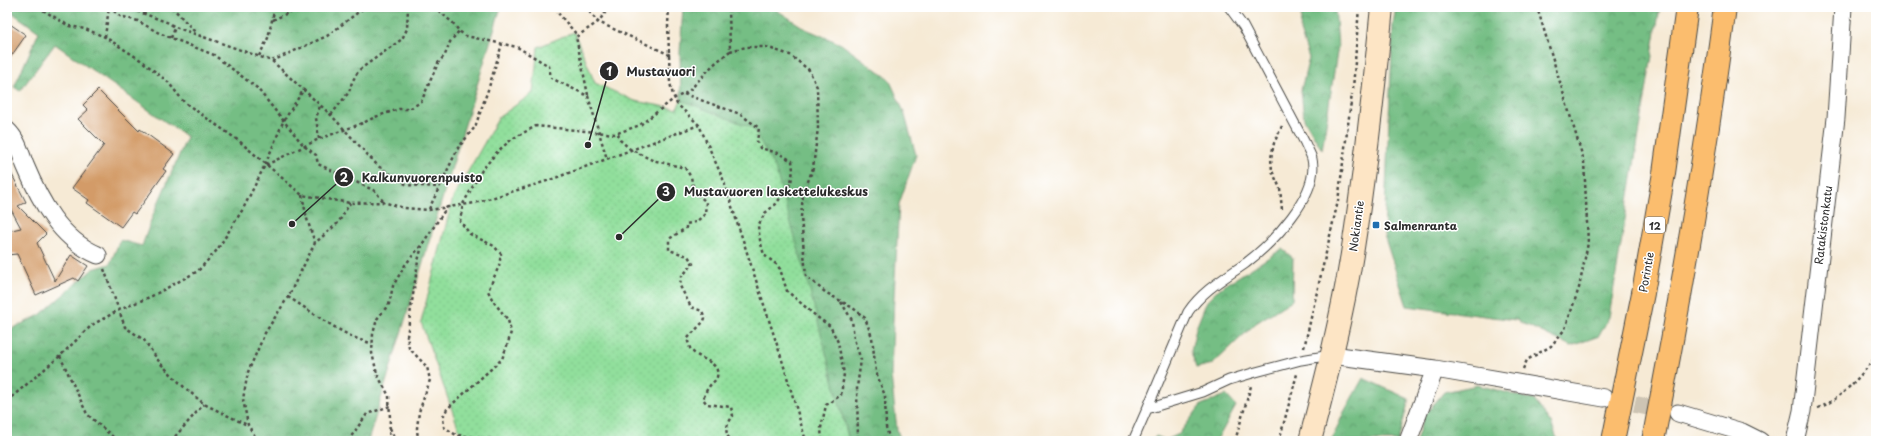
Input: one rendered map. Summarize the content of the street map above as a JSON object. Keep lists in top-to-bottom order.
{
  "streets": {
    "highway": ["12", "Porintie"],
    "main road": ["Nokiantie"],
    "street": ["Ratakistonkatu"]
  },
  "places": {
    "other": ["Mustavuori", "Kalkunvuorenpuisto", "Mustavuoren laskettelukeskus"],
    "transit": ["Salmenranta"]
  }
}
